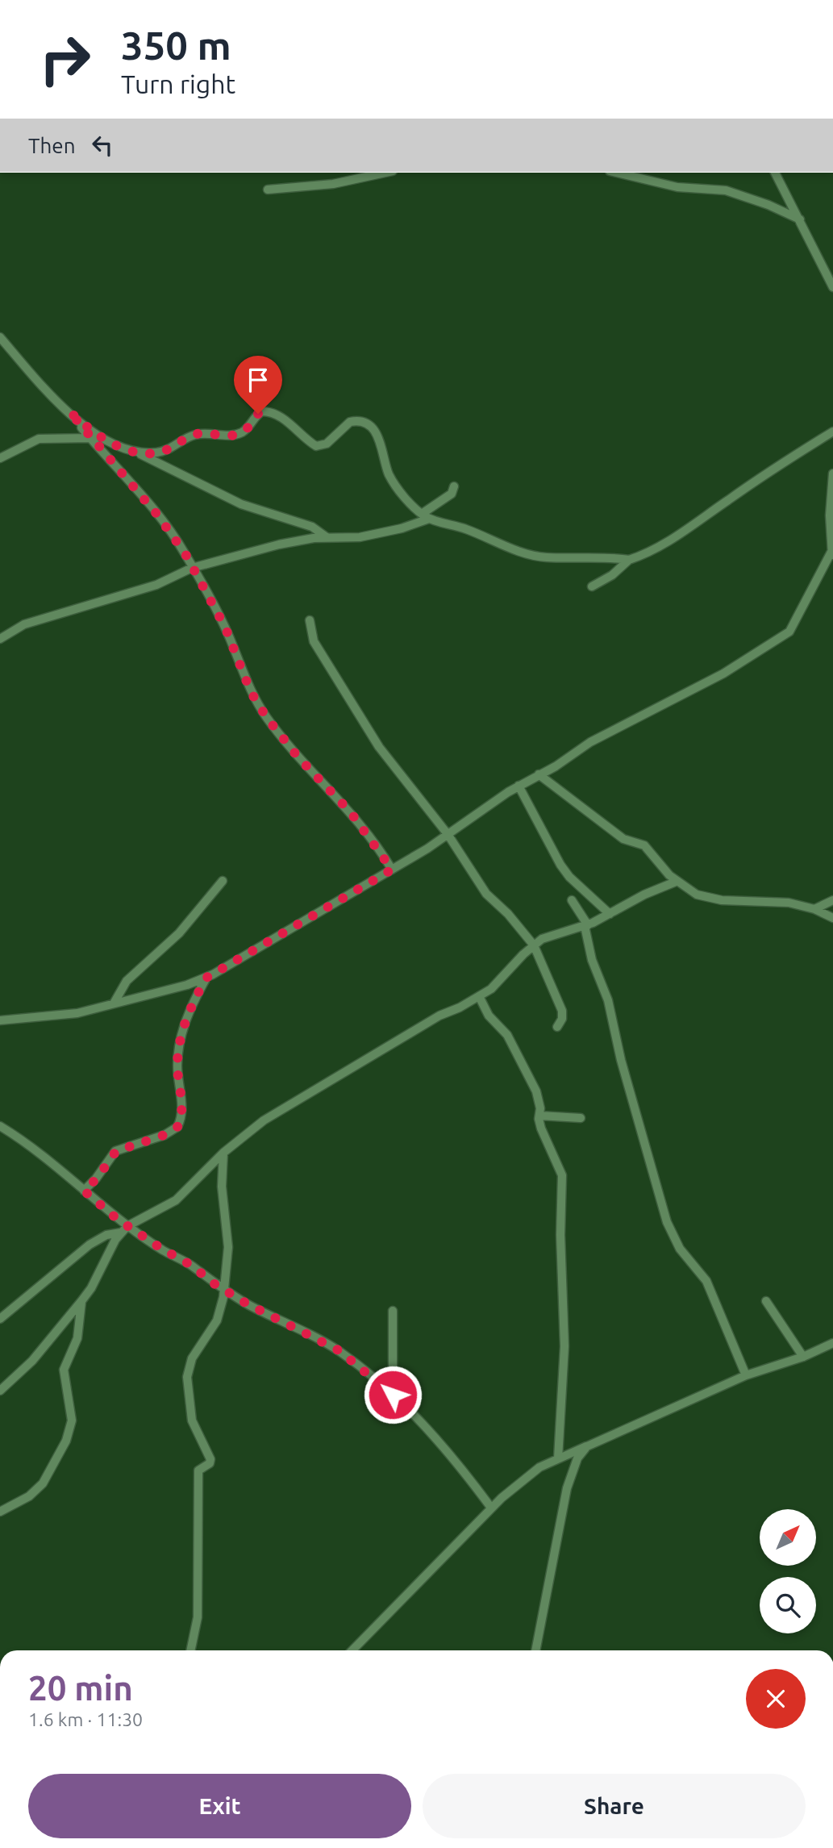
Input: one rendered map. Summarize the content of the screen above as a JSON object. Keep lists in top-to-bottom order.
{
  "north": "top right",
  "page": {
    "turn": ["350 m", "Turn right"],
    "then": "Then",
    "heading": ["20 min", "1.6 km · 11:30"],
    "buttons": ["Exit", "Share"]
  }
}
